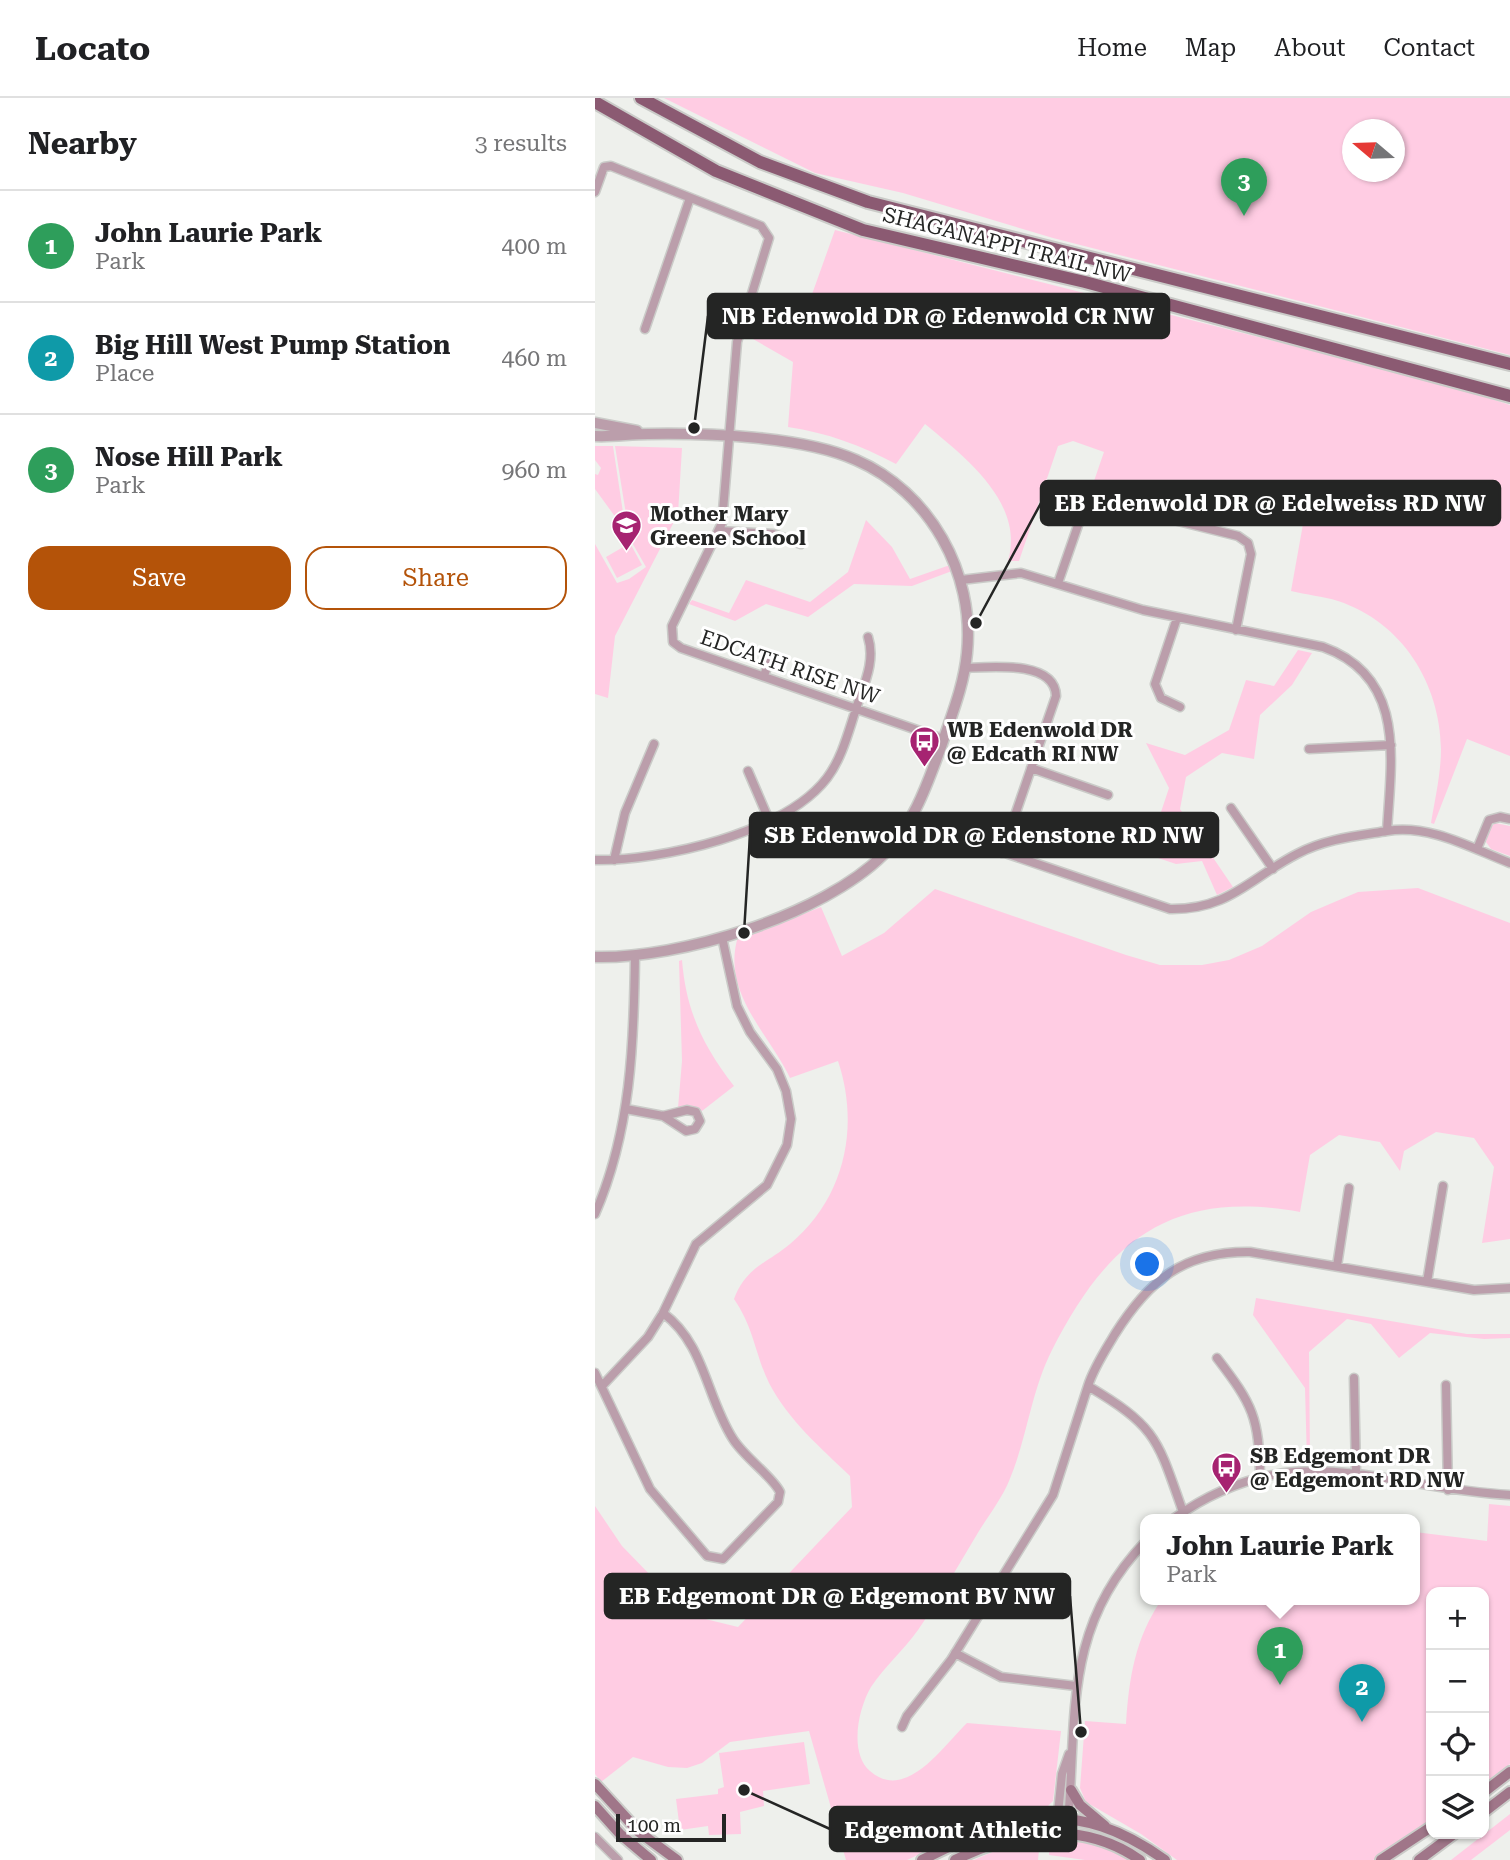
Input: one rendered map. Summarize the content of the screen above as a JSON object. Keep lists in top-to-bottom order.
{
  "streets": {
    "main road": ["SHAGANAPPI TRAIL NW"],
    "street": ["EDCATH RISE NW"]
  },
  "places": {
    "other": [
      "NB Edenwold DR @ Edenwold CR NW",
      "EB Edenwold DR @ Edelweiss RD NW",
      "SB Edenwold DR @ Edenstone RD NW",
      "EB Edgemont DR @ Edgemont BV NW",
      "Edgemont Athletic"
    ],
    "school or university": ["Mother Mary Greene School"],
    "bus stop": ["WB Edenwold DR @ Edcath RI NW", "SB Edgemont DR @ Edgemont RD NW"]
  },
  "scale_bar": "100 m",
  "north": "left",
  "page": {
    "header": "Locato",
    "nav": [
      "Home",
      "Map",
      "About",
      "Contact"
    ],
    "heading": ["Nearby", "3 results"],
    "pins": ["3", "1", "2"],
    "list": [
      {
        "mark": "1",
        "name": "John Laurie Park",
        "note": "Park",
        "value": "400 m"
      },
      {
        "mark": "2",
        "name": "Big Hill West Pump Station",
        "note": "Place",
        "value": "460 m"
      },
      {
        "mark": "3",
        "name": "Nose Hill Park",
        "note": "Park",
        "value": "960 m"
      }
    ],
    "buttons": ["Save", "Share"],
    "popup": ["John Laurie Park", "Park"],
    "map_buttons": ["+", "−"],
    "scale": "100 m"
  }
}
